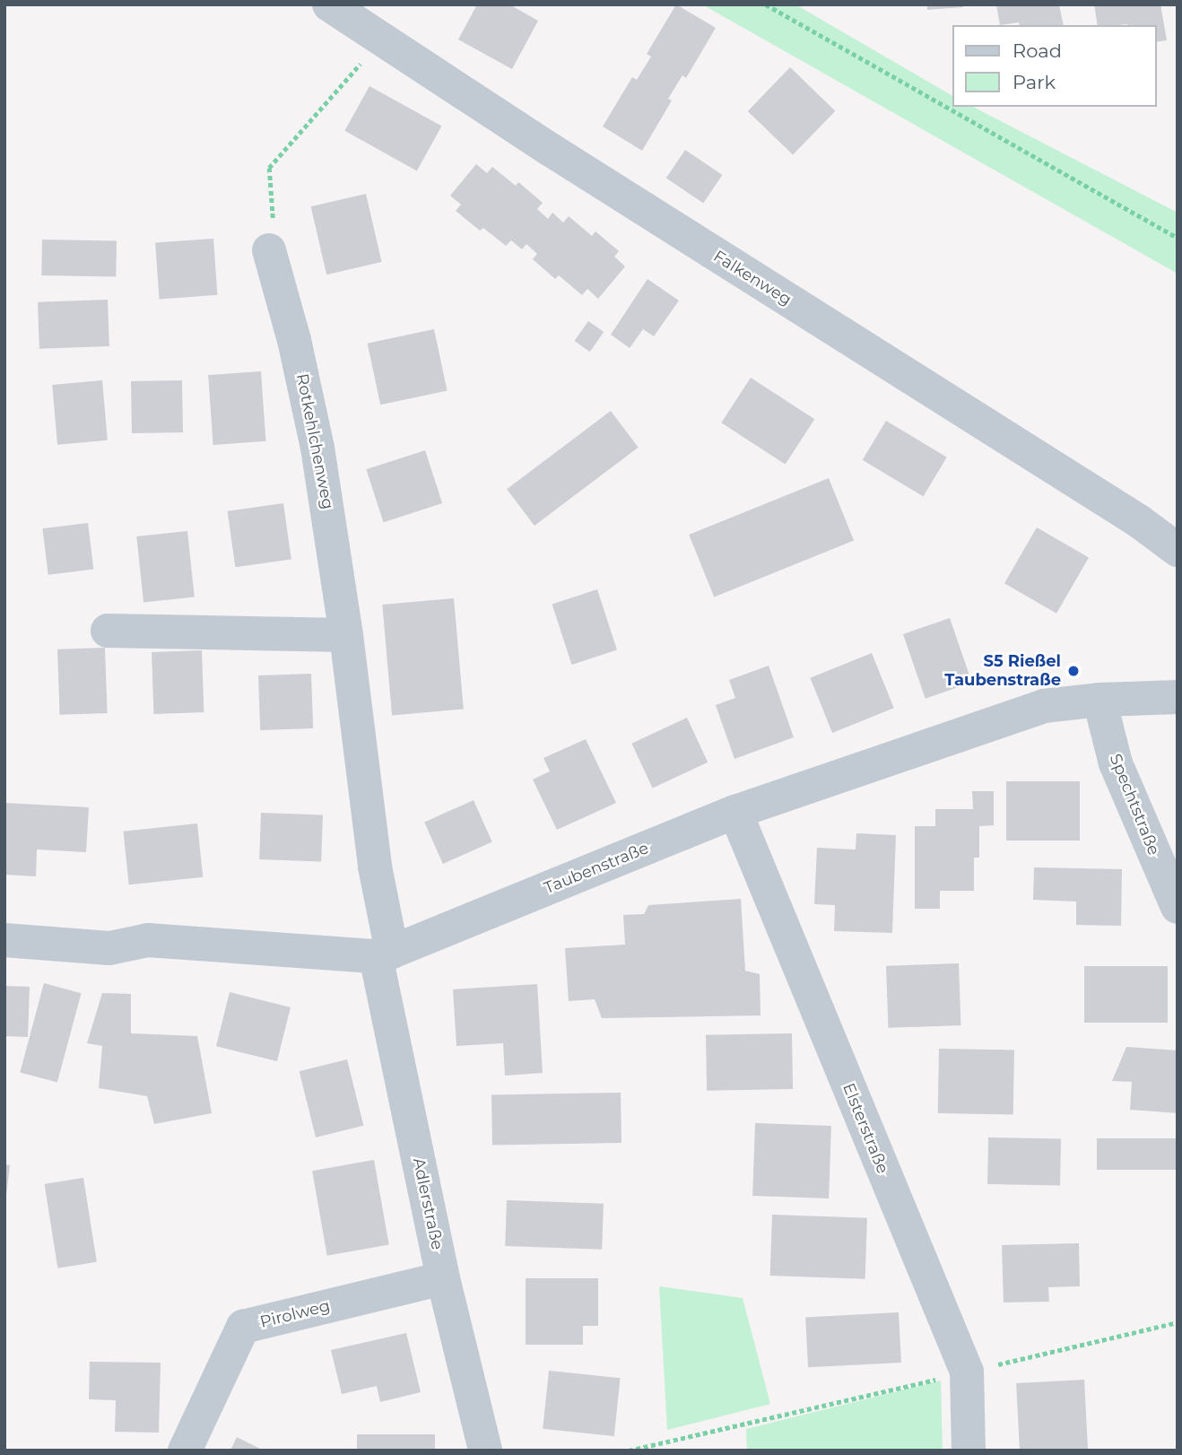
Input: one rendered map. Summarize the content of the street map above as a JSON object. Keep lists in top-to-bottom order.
{
  "streets": {
    "street": [
      "Falkenweg",
      "Rotkehlchenweg",
      "Spechtstraße",
      "Taubenstraße",
      "Elsterstraße",
      "Adlerstraße",
      "Pirolweg"
    ]
  },
  "crossings": [
    ["Rotkehlchenweg", "Taubenstraße"],
    ["Rotkehlchenweg", "Adlerstraße"],
    ["Spechtstraße", "Taubenstraße"],
    ["Taubenstraße", "Elsterstraße"],
    ["Taubenstraße", "Adlerstraße"],
    ["Adlerstraße", "Pirolweg"]
  ],
  "places": ["S5 Rießel Taubenstraße"],
  "legend": ["Road", "Park"]
}
